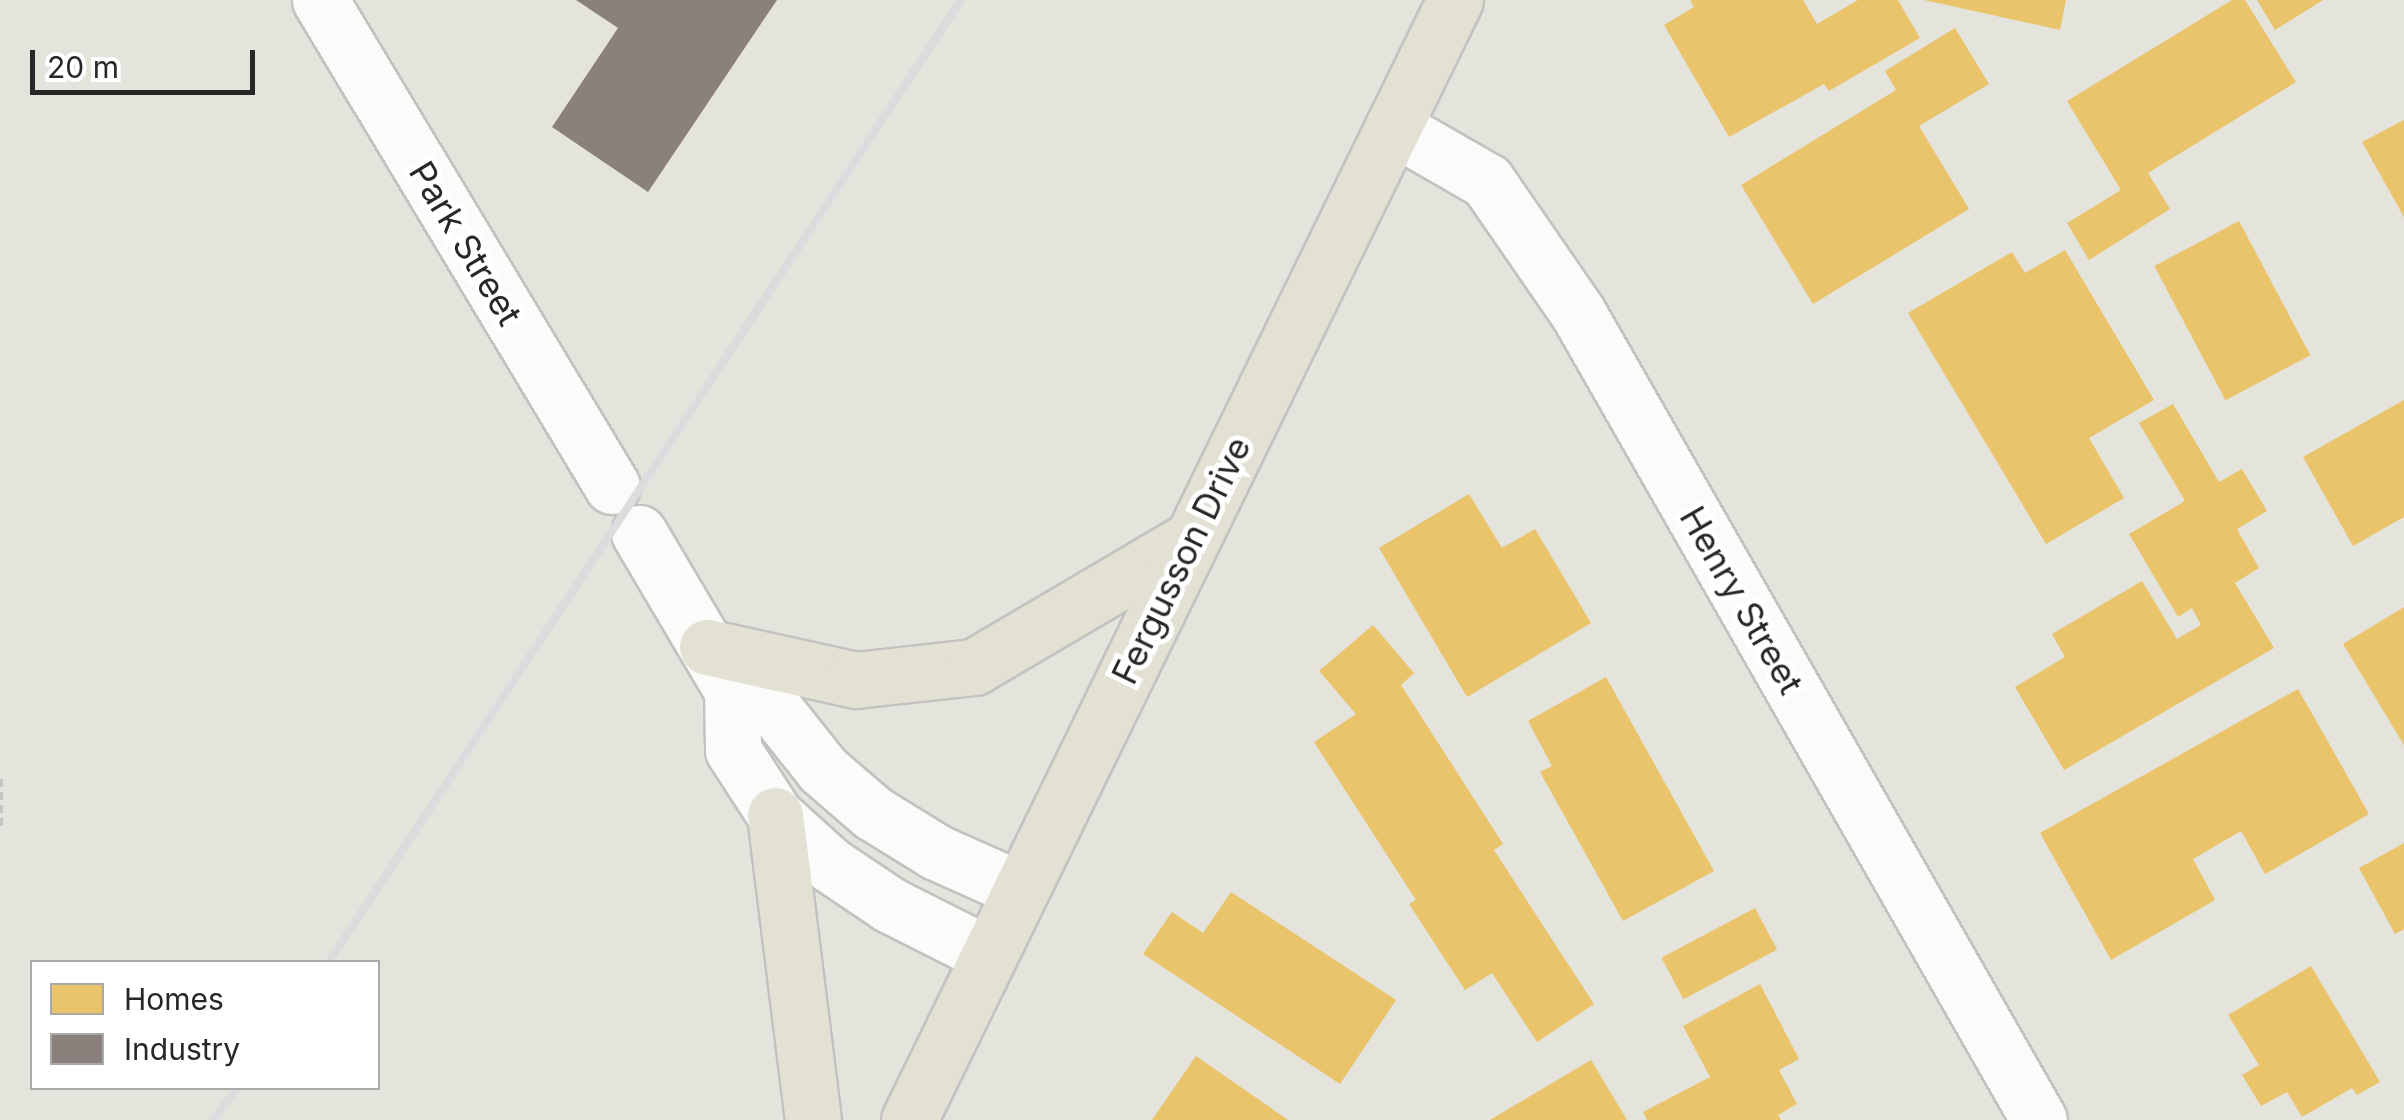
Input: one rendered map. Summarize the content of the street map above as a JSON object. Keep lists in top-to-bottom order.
{
  "streets": {
    "main road": ["Fergusson Drive"],
    "street": ["Park Street", "Henry Street"]
  },
  "crossings": [
    ["Fergusson Drive", "Henry Street"]
  ],
  "legend": ["Homes", "Industry"],
  "scale_bar": "20 m"
}
